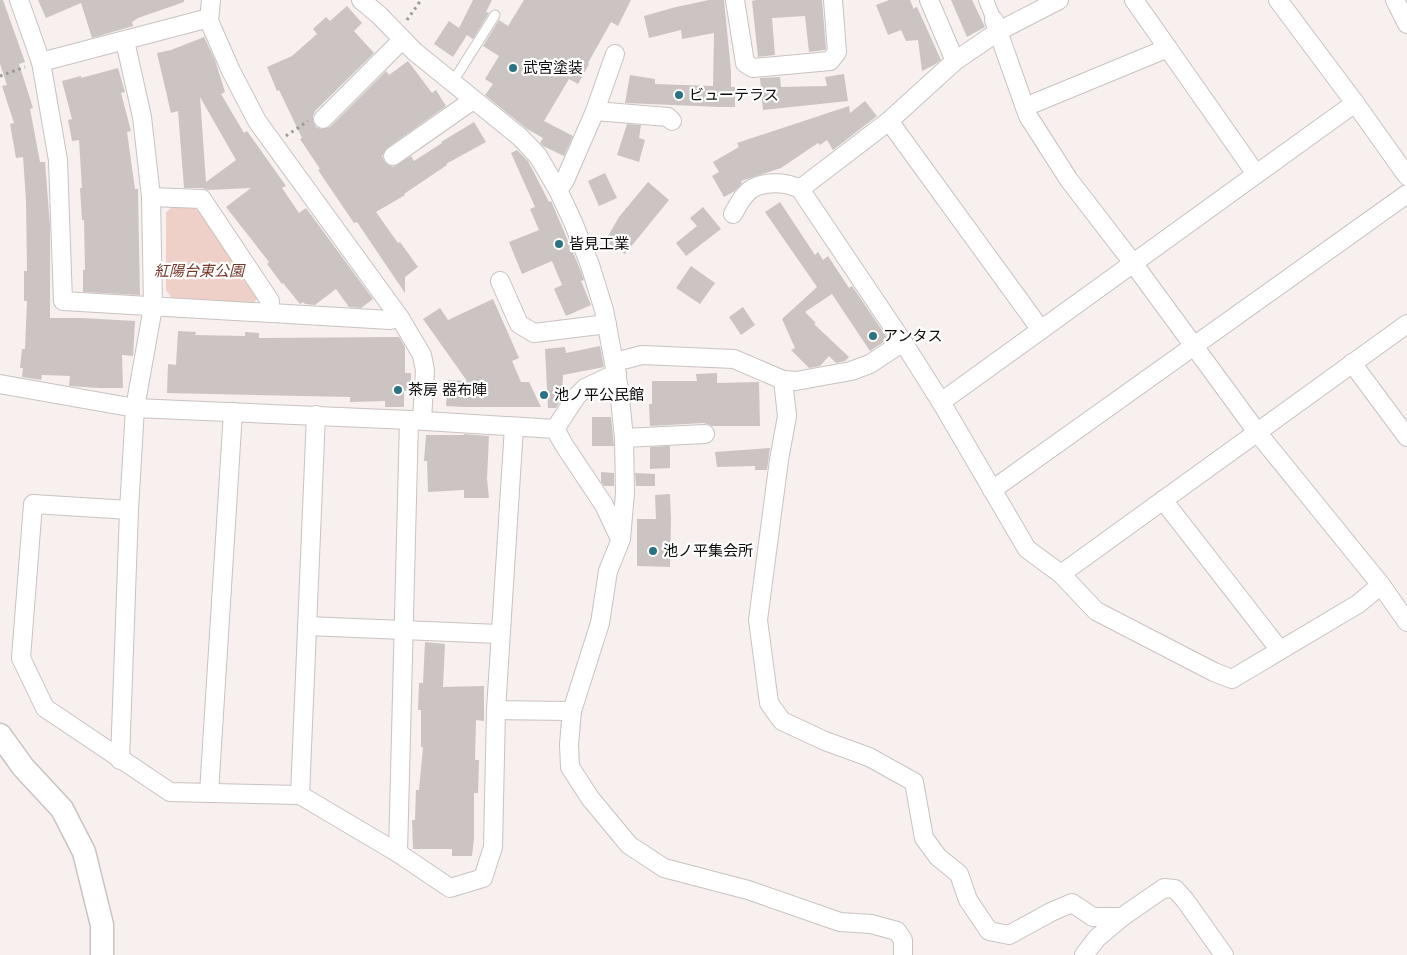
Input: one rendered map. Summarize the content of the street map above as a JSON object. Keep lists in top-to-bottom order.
{
  "parks": ["紅陽台東公園"],
  "places": [
    "武宮塗装",
    "ビューテラス",
    "皆見工業",
    "アンタス",
    "茶房 器布陣",
    "池ノ平公民館",
    "池ノ平集会所"
  ]
}
